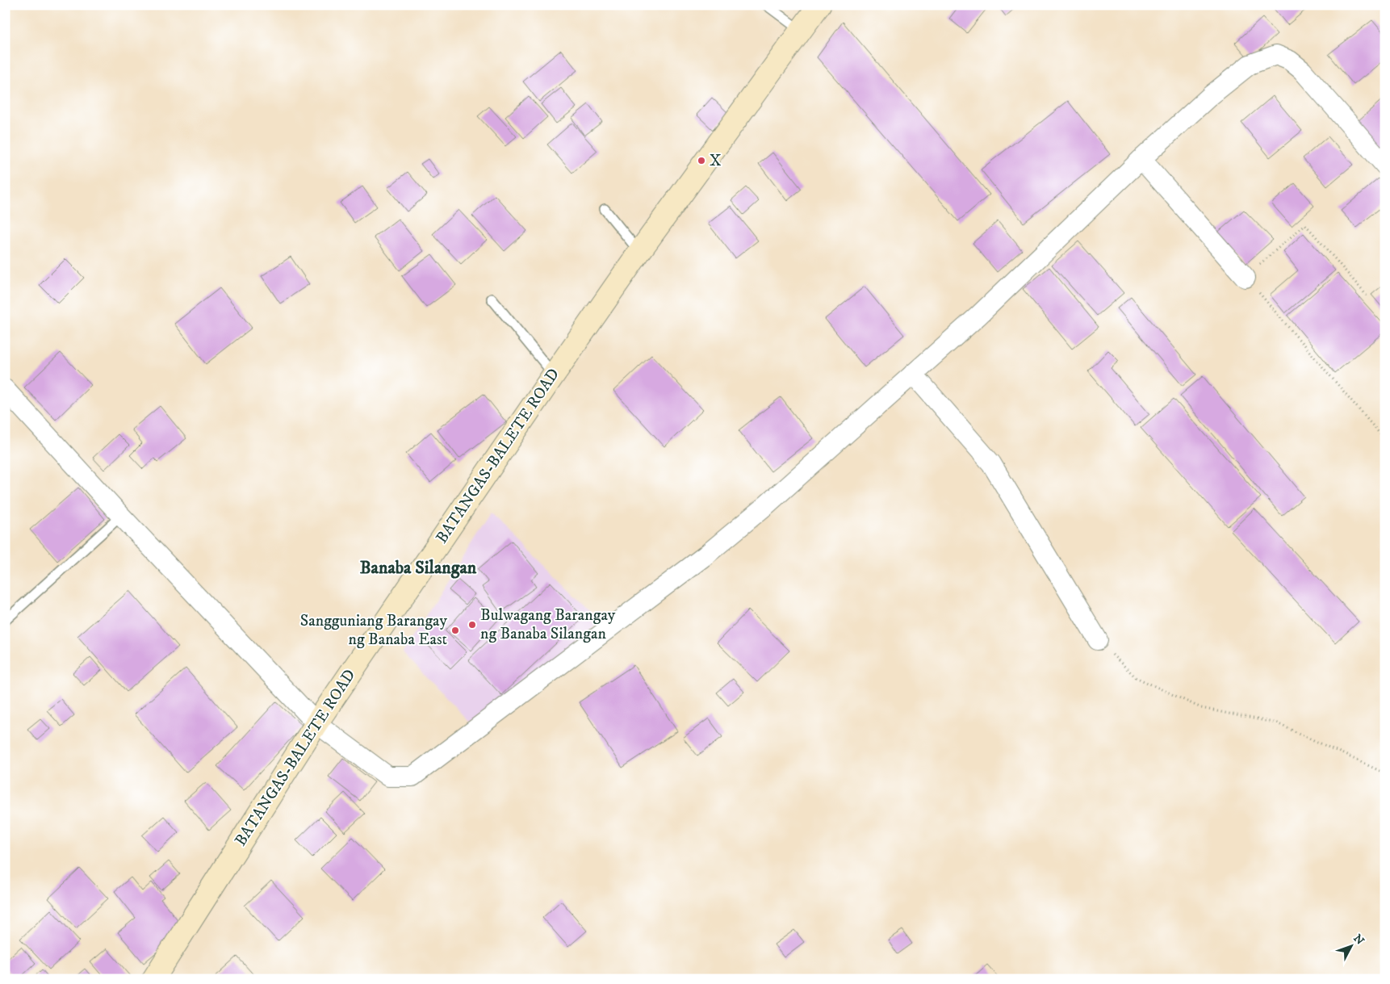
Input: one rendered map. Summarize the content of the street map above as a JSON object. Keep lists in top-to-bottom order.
{
  "streets": {
    "main road": ["BATANGAS-BALETE ROAD"]
  },
  "districts": ["Banaba Silangan"],
  "places": ["X", "Bulwagang Barangay ng Banaba Silangan", "Sangguniang Barangay ng Banaba East"],
  "north": "top right"
}
